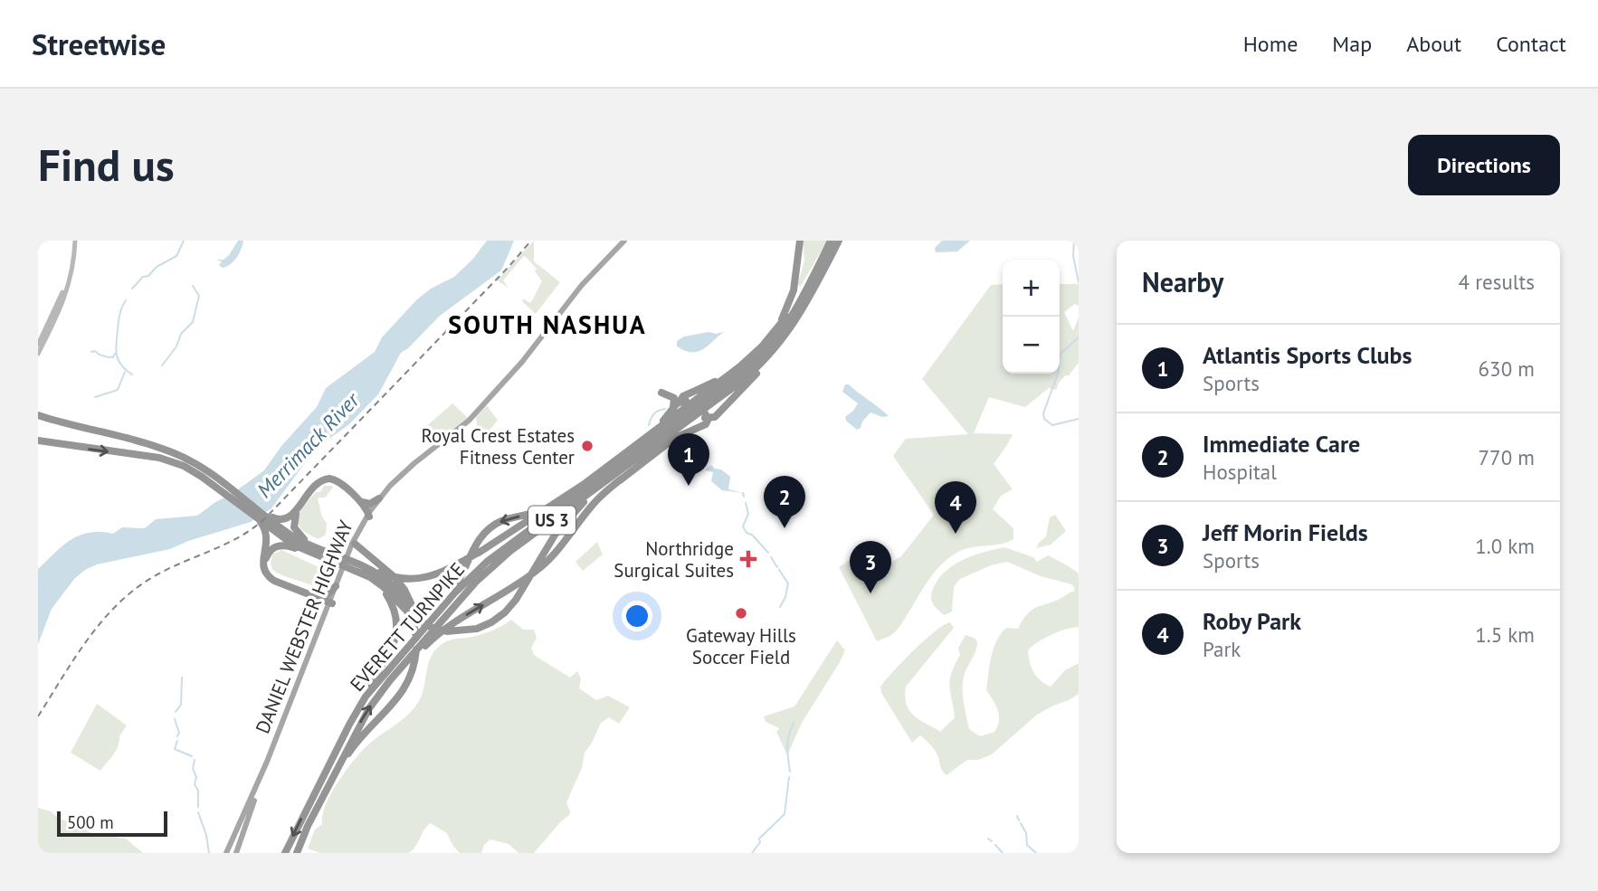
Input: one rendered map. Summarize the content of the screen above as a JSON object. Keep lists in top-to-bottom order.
{
  "streets": {
    "highway": ["US 3", "EVERETT TURNPIKE"],
    "main road": ["DANIEL WEBSTER HIGHWAY"]
  },
  "crossings": [
    ["US 3", "EVERETT TURNPIKE"]
  ],
  "districts": ["SOUTH NASHUA"],
  "water": ["Merrimack River"],
  "places": {
    "other": ["Royal Crest Estates Fitness Center", "Gateway Hills Soccer Field"],
    "health": ["Northridge Surgical Suites"]
  },
  "scale_bar": "500 m",
  "page": {
    "header": "Streetwise",
    "nav": [
      "Home",
      "Map",
      "About",
      "Contact"
    ],
    "buttons": "Directions",
    "title": "Find us",
    "heading": ["Nearby", "4 results"],
    "map_buttons": ["+", "−"],
    "list": [
      {
        "mark": "1",
        "name": "Atlantis Sports Clubs",
        "note": "Sports",
        "value": "630 m"
      },
      {
        "mark": "2",
        "name": "Immediate Care",
        "note": "Hospital",
        "value": "770 m"
      },
      {
        "mark": "3",
        "name": "Jeff Morin Fields",
        "note": "Sports",
        "value": "1.0 km"
      },
      {
        "mark": "4",
        "name": "Roby Park",
        "note": "Park",
        "value": "1.5 km"
      }
    ],
    "pins": [
      "1",
      "2",
      "4",
      "3"
    ],
    "scale": "500 m"
  }
}
